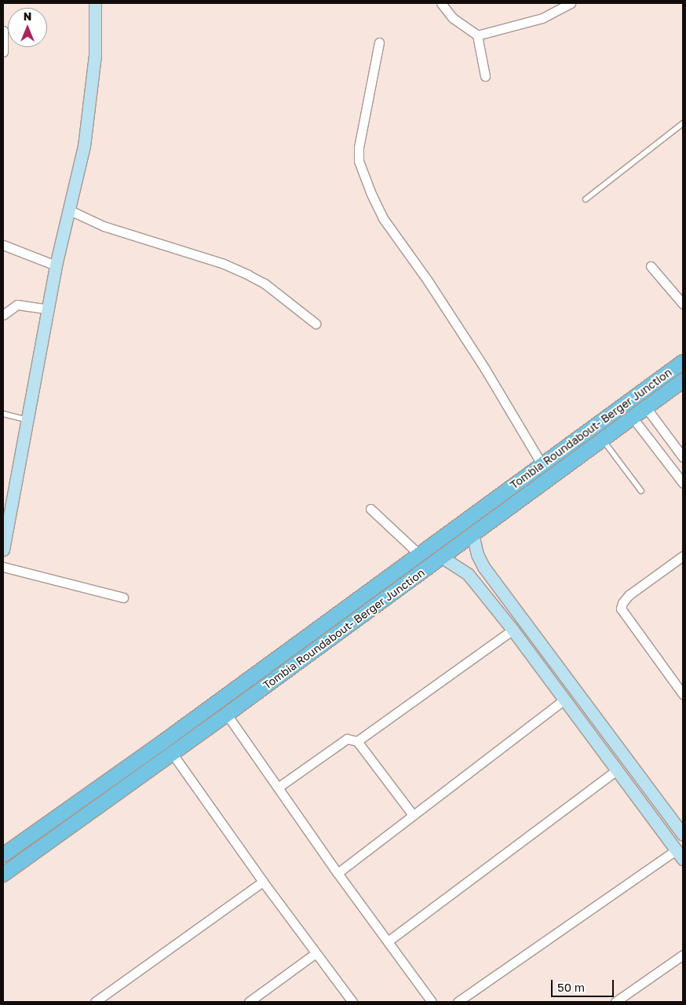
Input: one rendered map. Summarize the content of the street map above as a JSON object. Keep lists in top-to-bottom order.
{
  "streets": {
    "main road": ["Tombia Roundabout- Berger Junction"]
  },
  "scale_bar": "50 m",
  "north": "top"
}
